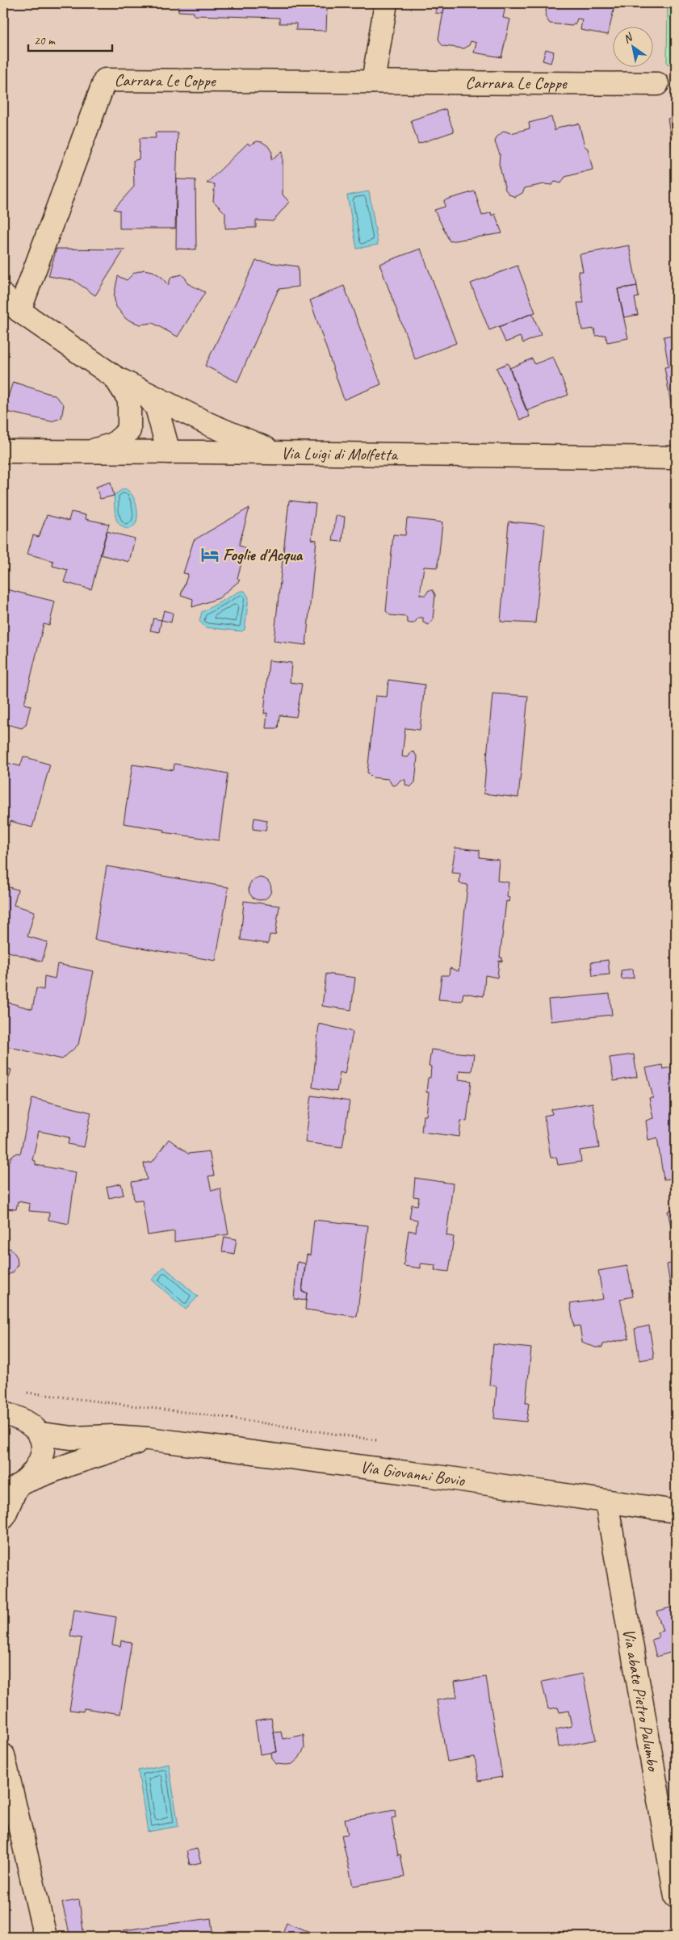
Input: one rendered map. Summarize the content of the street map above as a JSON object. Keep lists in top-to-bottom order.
{
  "streets": {
    "street": [
      "Carrara Le Coppe",
      "Via Luigi di Molfetta",
      "Via Giovanni Bovio",
      "Via abate Pietro Palumbo"
    ]
  },
  "crossings": [
    ["Via Giovanni Bovio", "Via abate Pietro Palumbo"]
  ],
  "places": {
    "hotel": ["Foglie d'Acqua"]
  },
  "scale_bar": "20 m",
  "north": "top left"
}
